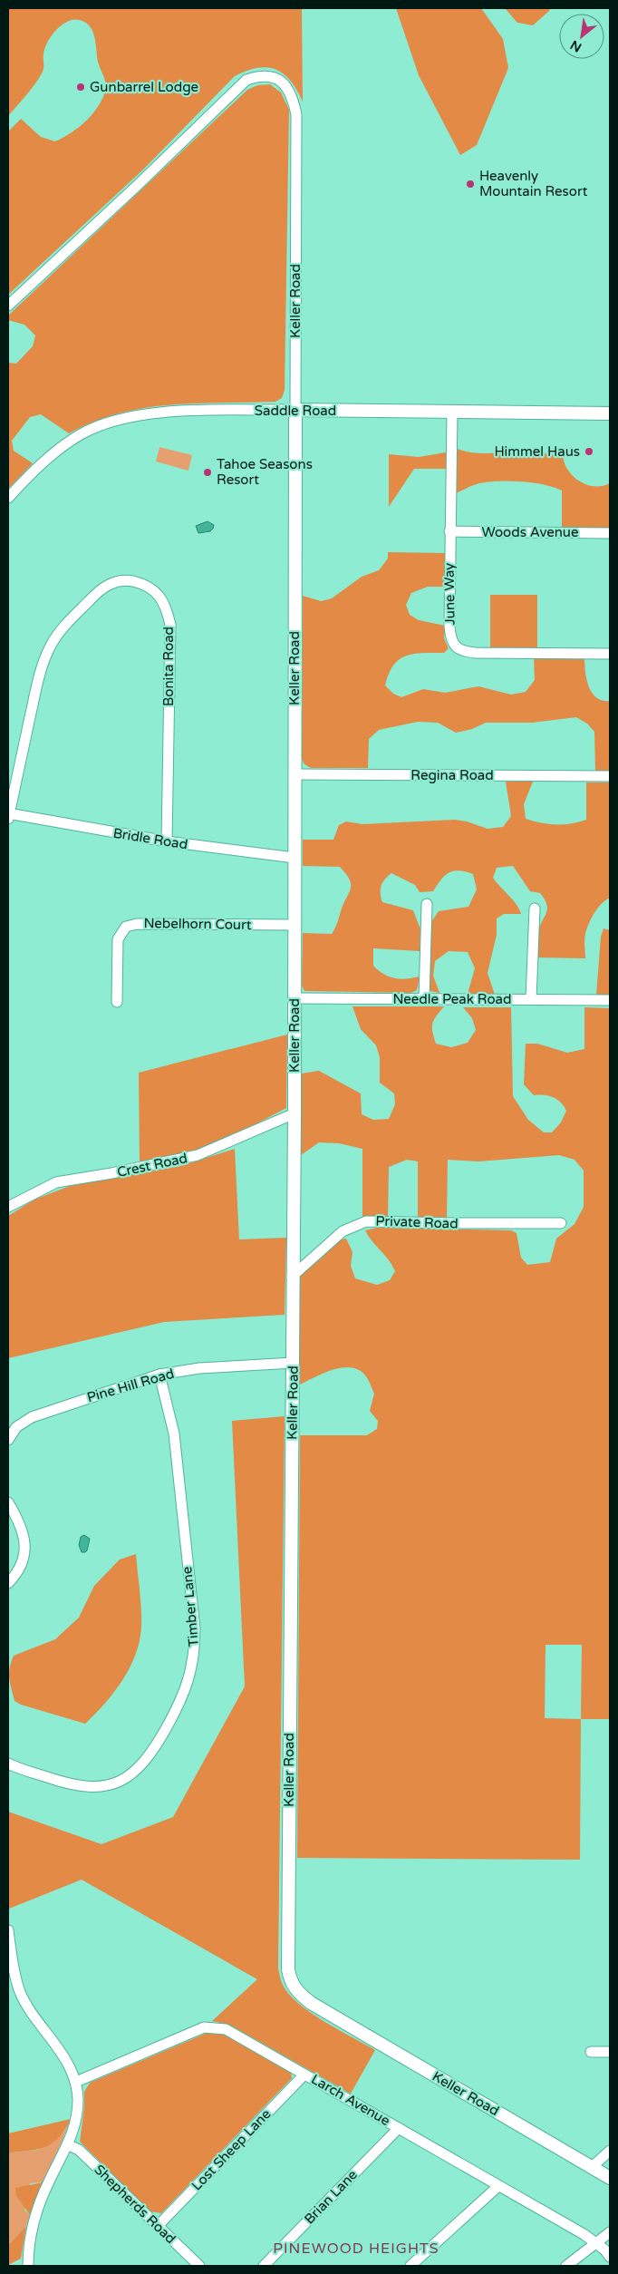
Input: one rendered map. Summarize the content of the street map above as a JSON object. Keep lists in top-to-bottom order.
{
  "streets": {
    "street": [
      "Keller Road",
      "Saddle Road",
      "Woods Avenue",
      "June Way",
      "Bonita Road",
      "Regina Road",
      "Bridle Road",
      "Nebelhorn Court",
      "Needle Peak Road",
      "Crest Road",
      "Private Road",
      "Pine Hill Road",
      "Timber Lane",
      "Larch Avenue",
      "Lost Sheep Lane",
      "Brian Lane",
      "Shepherds Road"
    ]
  },
  "crossings": [
    ["Keller Road", "Saddle Road"],
    ["Keller Road", "Regina Road"],
    ["Keller Road", "Bridle Road"],
    ["Keller Road", "Nebelhorn Court"],
    ["Keller Road", "Needle Peak Road"],
    ["Keller Road", "Crest Road"],
    ["Keller Road", "Private Road"],
    ["Keller Road", "Pine Hill Road"],
    ["Saddle Road", "June Way"],
    ["Woods Avenue", "June Way"],
    ["Bonita Road", "Bridle Road"],
    ["Pine Hill Road", "Timber Lane"],
    ["Larch Avenue", "Lost Sheep Lane"],
    ["Larch Avenue", "Brian Lane"],
    ["Lost Sheep Lane", "Shepherds Road"]
  ],
  "districts": ["PINEWOOD HEIGHTS"],
  "places": [
    "Gunbarrel Lodge",
    "Heavenly Mountain Resort",
    "Himmel Haus",
    "Tahoe Seasons Resort"
  ],
  "north": "bottom left"
}
